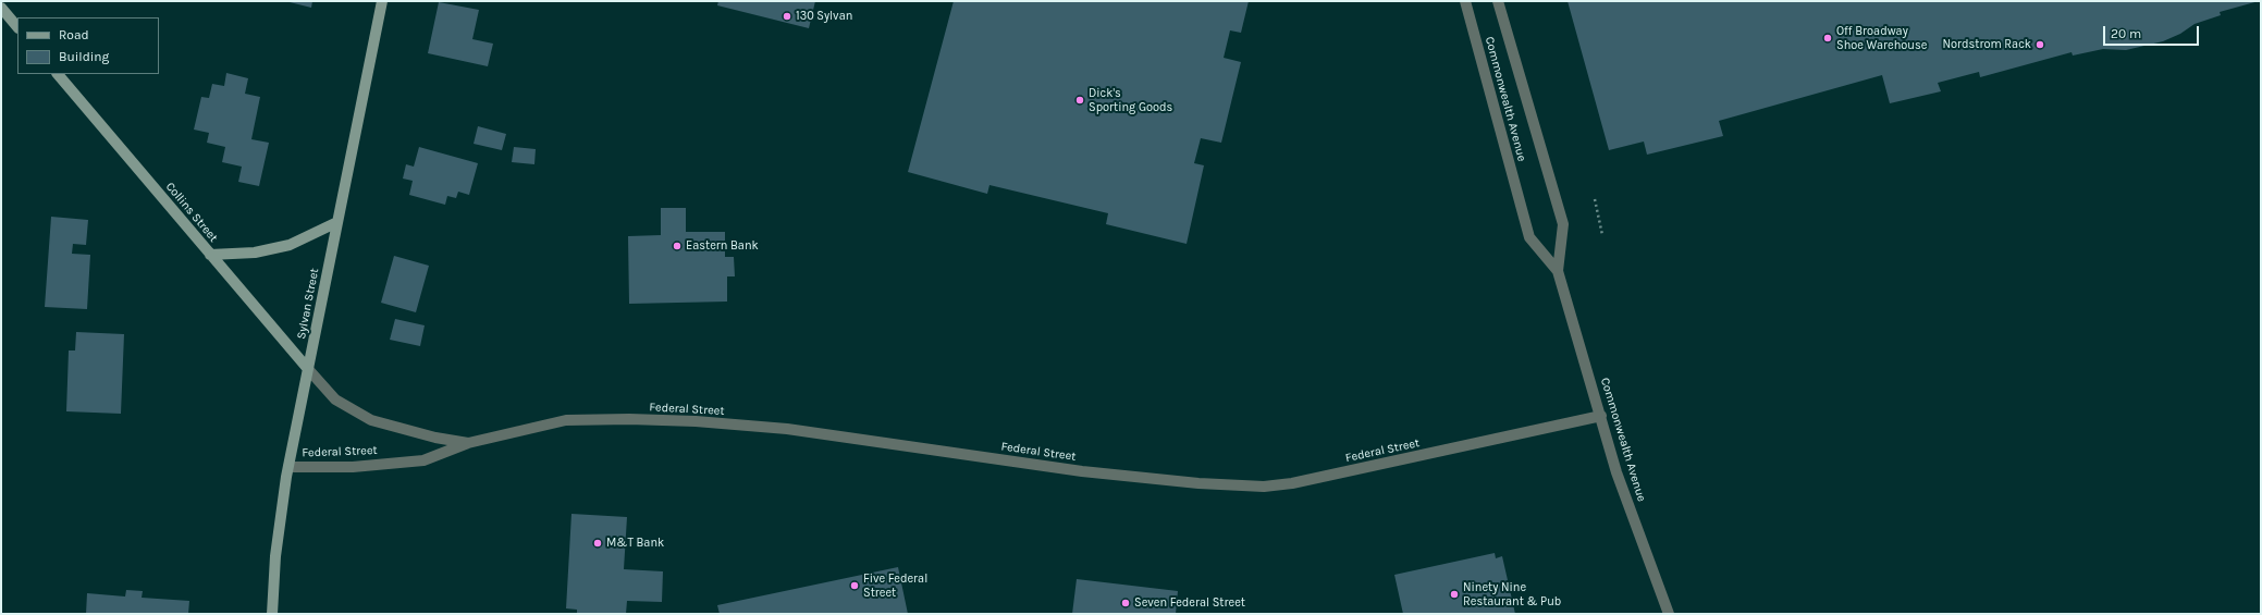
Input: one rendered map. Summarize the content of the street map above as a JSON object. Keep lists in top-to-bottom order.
{
  "streets": {
    "main road": ["Collins Street", "Sylvan Street"],
    "street": ["Commonwealth Avenue", "Federal Street"]
  },
  "crossings": [
    ["Commonwealth Avenue", "Federal Street"],
    ["Collins Street", "Sylvan Street"],
    ["Collins Street", "Federal Street"],
    ["Sylvan Street", "Federal Street"]
  ],
  "places": [
    "130 Sylvan",
    "Off Broadway Shoe Warehouse",
    "Nordstrom Rack",
    "Dick's Sporting Goods",
    "Eastern Bank",
    "M&T Bank",
    "Five Federal Street",
    "Ninety Nine Restaurant & Pub",
    "Seven Federal Street"
  ],
  "legend": ["Road", "Building"],
  "scale_bar": "20 m"
}
